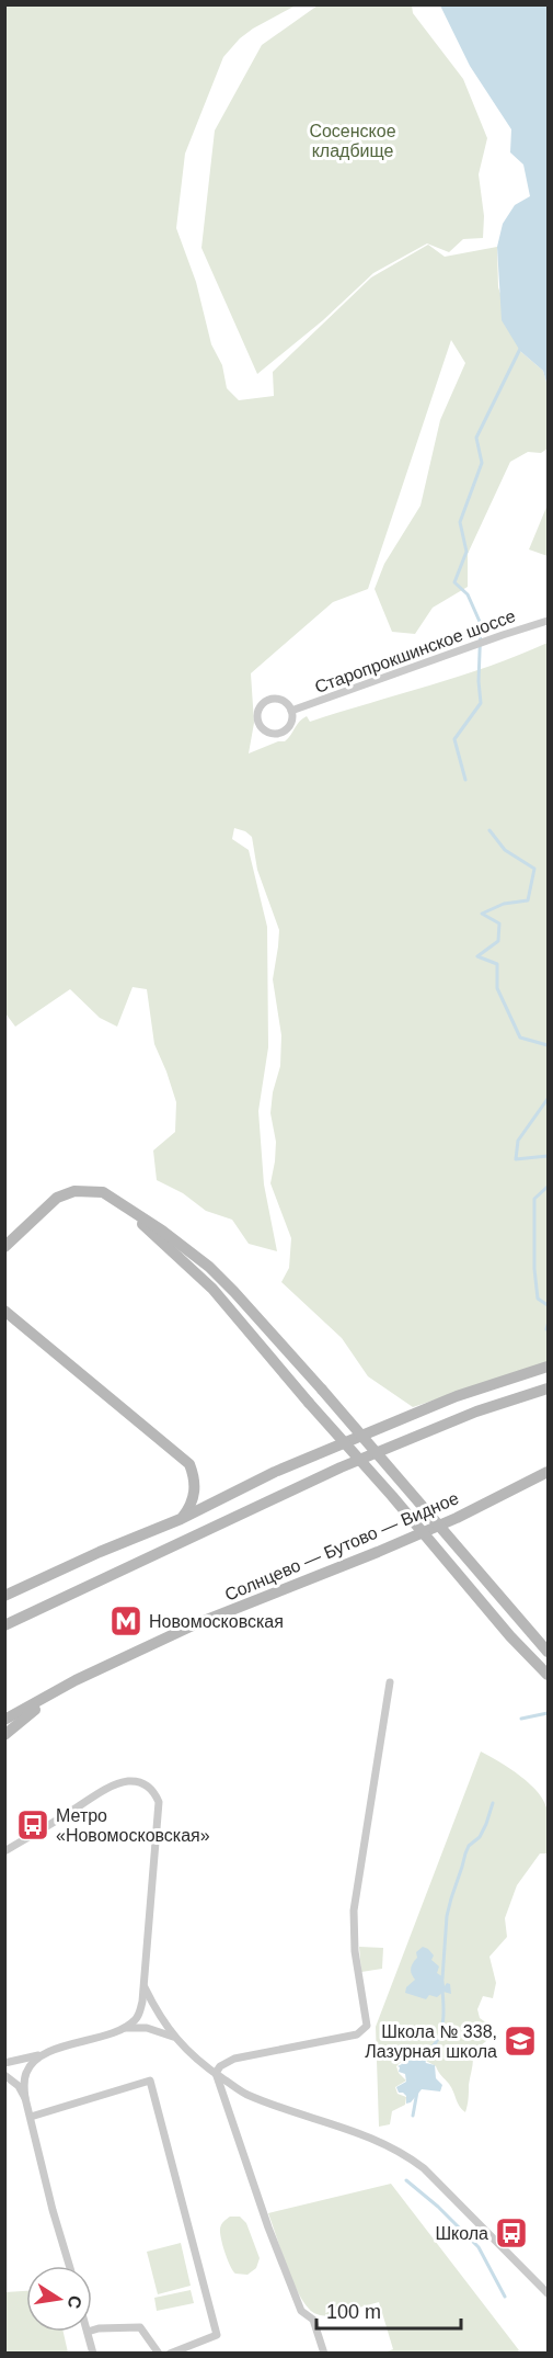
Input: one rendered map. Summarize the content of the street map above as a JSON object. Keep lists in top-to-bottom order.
{
  "streets": {
    "main road": ["Солнцево — Бутово — Видное"],
    "street": ["Старопрокшинское шоссе"]
  },
  "parks": ["Сосенское кладбище"],
  "places": {
    "metro station": ["Новомосковская"],
    "bus stop": ["Метро «Новомосковская»", "Школа"],
    "school or university": ["Школа № 338, Лазурная школа"]
  },
  "scale_bar": "100 m",
  "north": "right"
}
